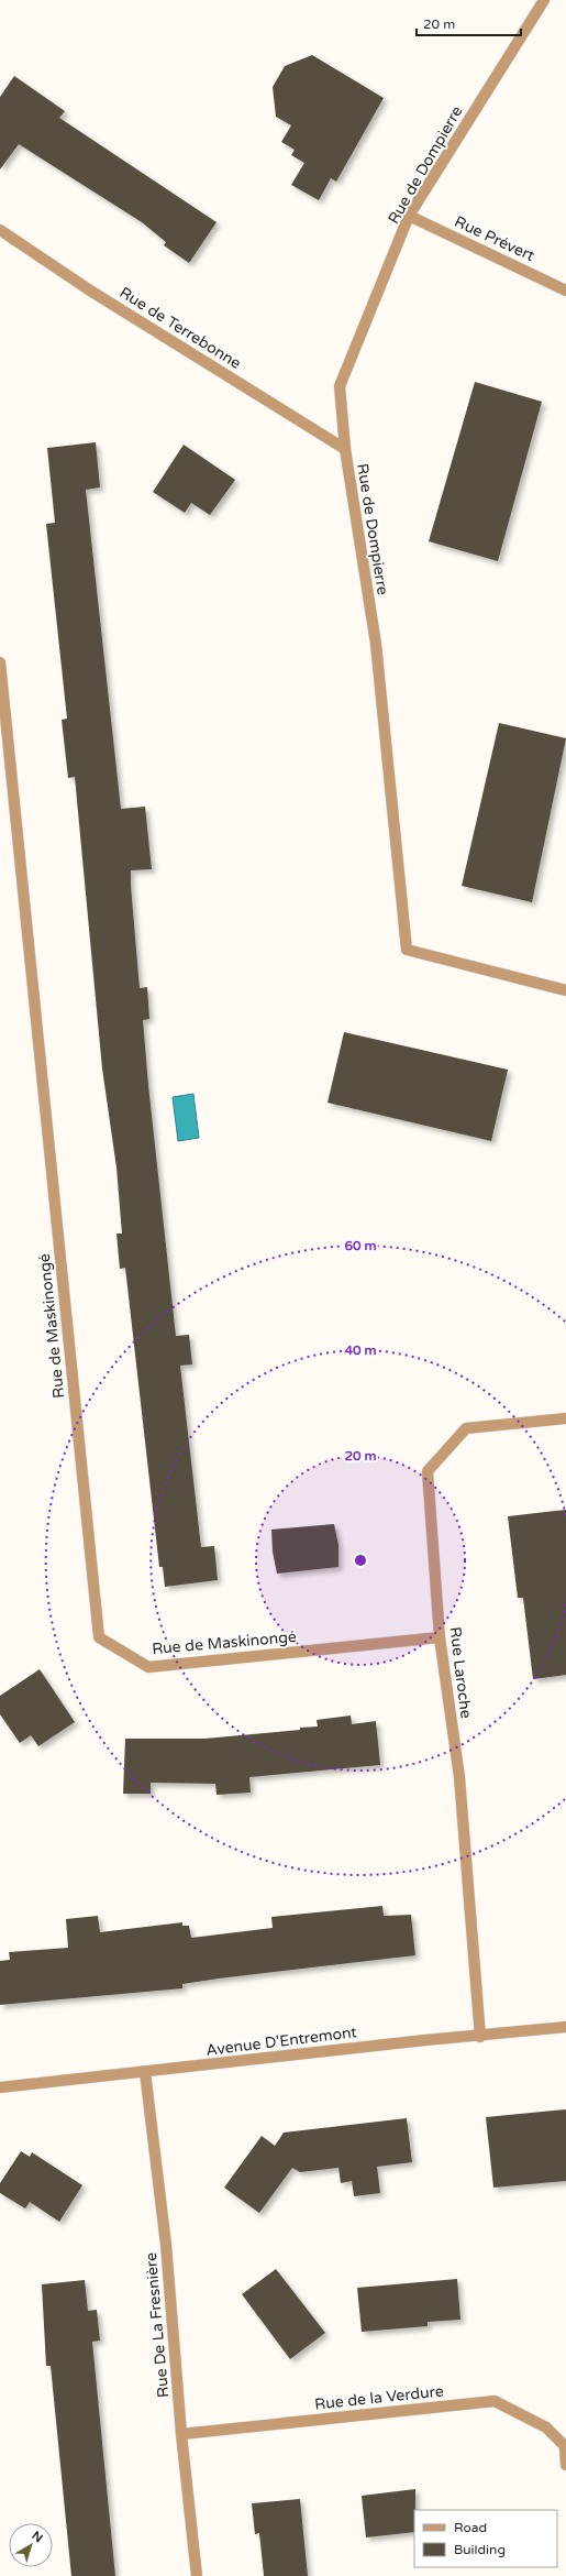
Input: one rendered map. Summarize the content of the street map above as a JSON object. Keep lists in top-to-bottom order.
{
  "streets": {
    "street": [
      "Rue de Dompierre",
      "Rue Prévert",
      "Rue de Terrebonne",
      "Rue de Maskinongé",
      "Rue Laroche",
      "Avenue D'Entremont",
      "Rue De La Fresnière",
      "Rue de la Verdure"
    ]
  },
  "crossings": [
    ["Rue de Dompierre", "Rue Prévert"],
    ["Rue de Dompierre", "Rue de Terrebonne"],
    ["Rue de Maskinongé", "Rue Laroche"],
    ["Rue Laroche", "Avenue D'Entremont"],
    ["Avenue D'Entremont", "Rue De La Fresnière"],
    ["Rue De La Fresnière", "Rue de la Verdure"]
  ],
  "legend": ["Road", "Building"],
  "scale_bar": "20 m",
  "north": "top right",
  "rings": ["60 m", "40 m", "20 m"]
}
